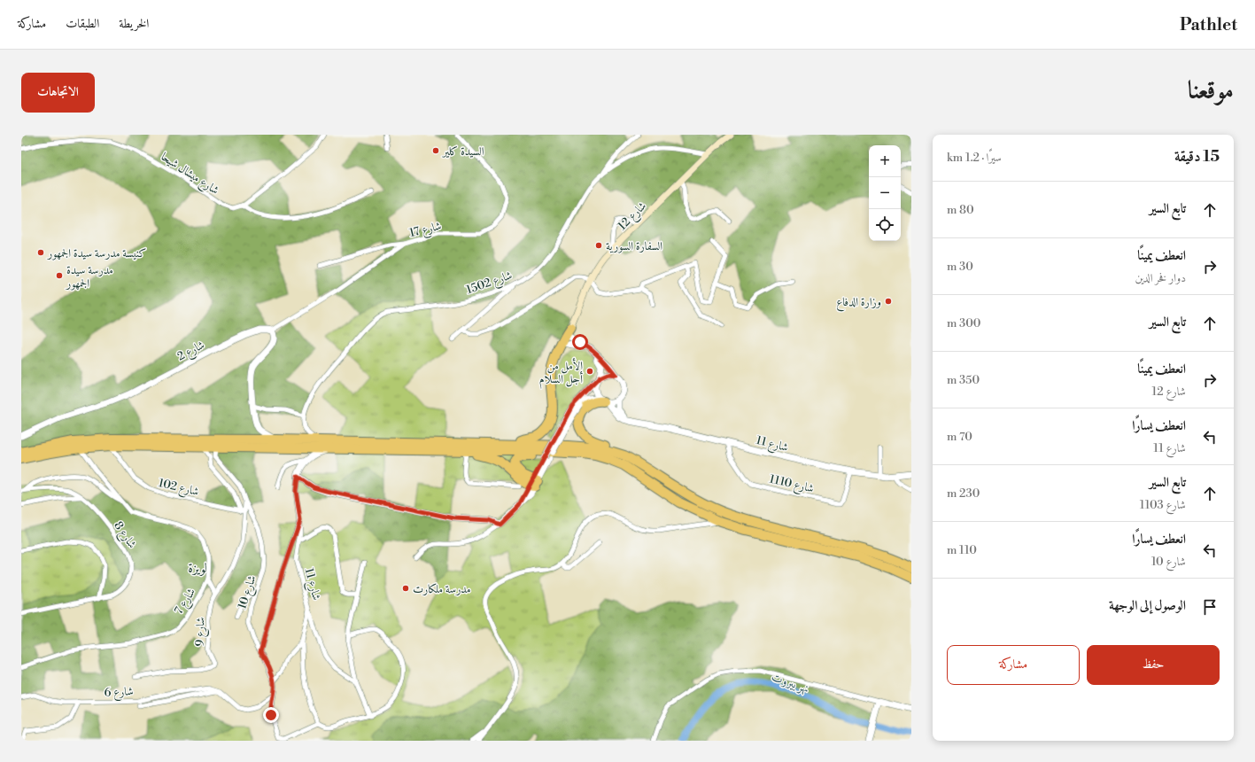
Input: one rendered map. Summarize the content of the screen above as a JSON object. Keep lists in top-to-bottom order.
{
  "streets": {
    "main road": ["شارع 12"],
    "street": [
      "شارع ميشال شيحا",
      "شارع 17",
      "شارع 1502",
      "شارع 2",
      "شارع 11",
      "شارع 1110",
      "شارع 102",
      "شارع 8",
      "شارع 10",
      "شارع 7",
      "شارع 9",
      "شارع 6"
    ]
  },
  "crossings": [
    ["شارع 12", "شارع 1502"],
    ["شارع 17", "شارع 2"],
    ["شارع 11", "شارع 1110"]
  ],
  "districts": ["لويزة"],
  "water": ["نهر بيروت"],
  "places": [
    "السيدة كلير",
    "السفارة السورية",
    "كنيسة مدرسة سيدة الجمهور",
    "مدرسة سيدة الجمهور",
    "وزارة الدفاع",
    "الأمل من أجل السلام",
    "مدرسة ملكارت"
  ],
  "page": {
    "header": "Pathlet",
    "nav": ["الخريطة", "الطبقات", "مشاركة"],
    "title": "موقعنا",
    "buttons": [
      "الاتجاهات",
      ["حفظ", "مشاركة"]
    ],
    "heading": ["15 دقيقة", "سيرًا · 1.2 km"],
    "map_buttons": ["+", "−"],
    "list": [
      ["تابع السير", "80 m"],
      ["انعطف يمينًا", "دوار فخر الدين", "30 m"],
      ["تابع السير", "300 m"],
      ["انعطف يمينًا", "شارع 12", "350 m"],
      ["انعطف يسارًا", "شارع 11", "70 m"],
      ["تابع السير", "شارع 1103", "230 m"],
      ["انعطف يسارًا", "شارع 10", "110 m"],
      "الوصول إلى الوجهة"
    ]
  }
}
